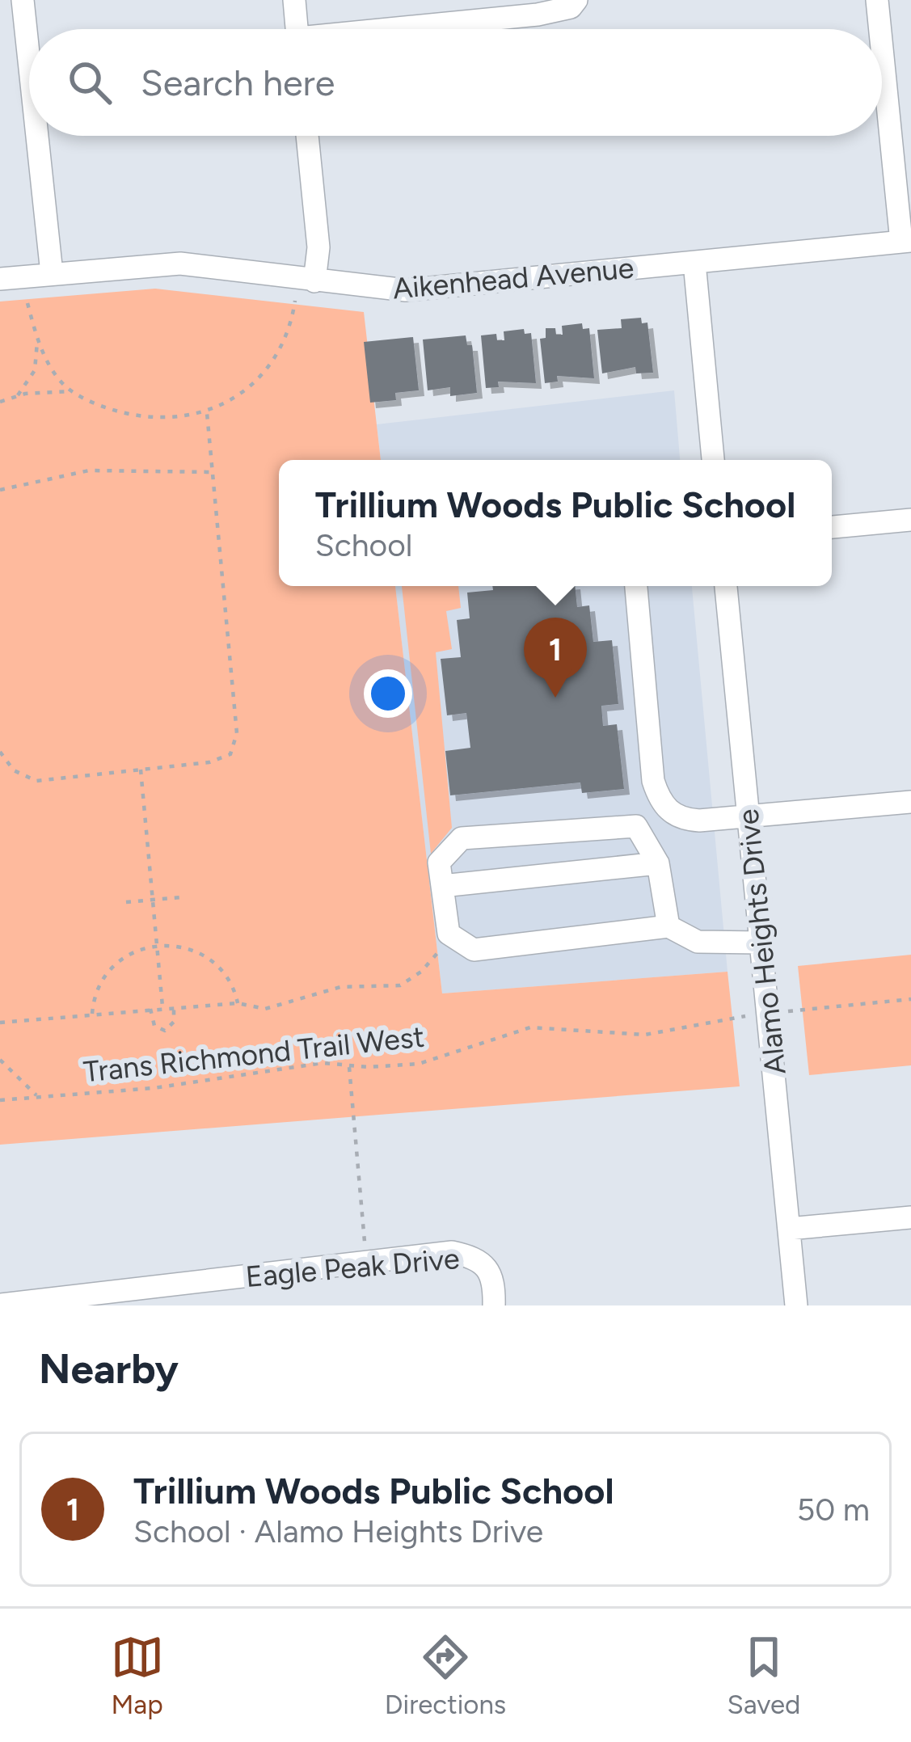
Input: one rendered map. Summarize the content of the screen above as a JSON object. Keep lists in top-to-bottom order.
{
  "streets": {
    "street": ["Aikenhead Avenue", "Alamo Heights Drive", "Eagle Peak Drive"],
    "path": ["Trans Richmond Trail West"]
  },
  "crossings": [
    ["Alamo Heights Drive", "Trans Richmond Trail West"]
  ],
  "page": {
    "search": "Search here",
    "popup": ["Trillium Woods Public School", "School"],
    "pins": "1",
    "heading": "Nearby",
    "list": [
      {
        "mark": "1",
        "name": "Trillium Woods Public School",
        "note": "School · Alamo Heights Drive",
        "value": "50 m"
      }
    ],
    "nav": ["Map", "Directions", "Saved"]
  }
}
